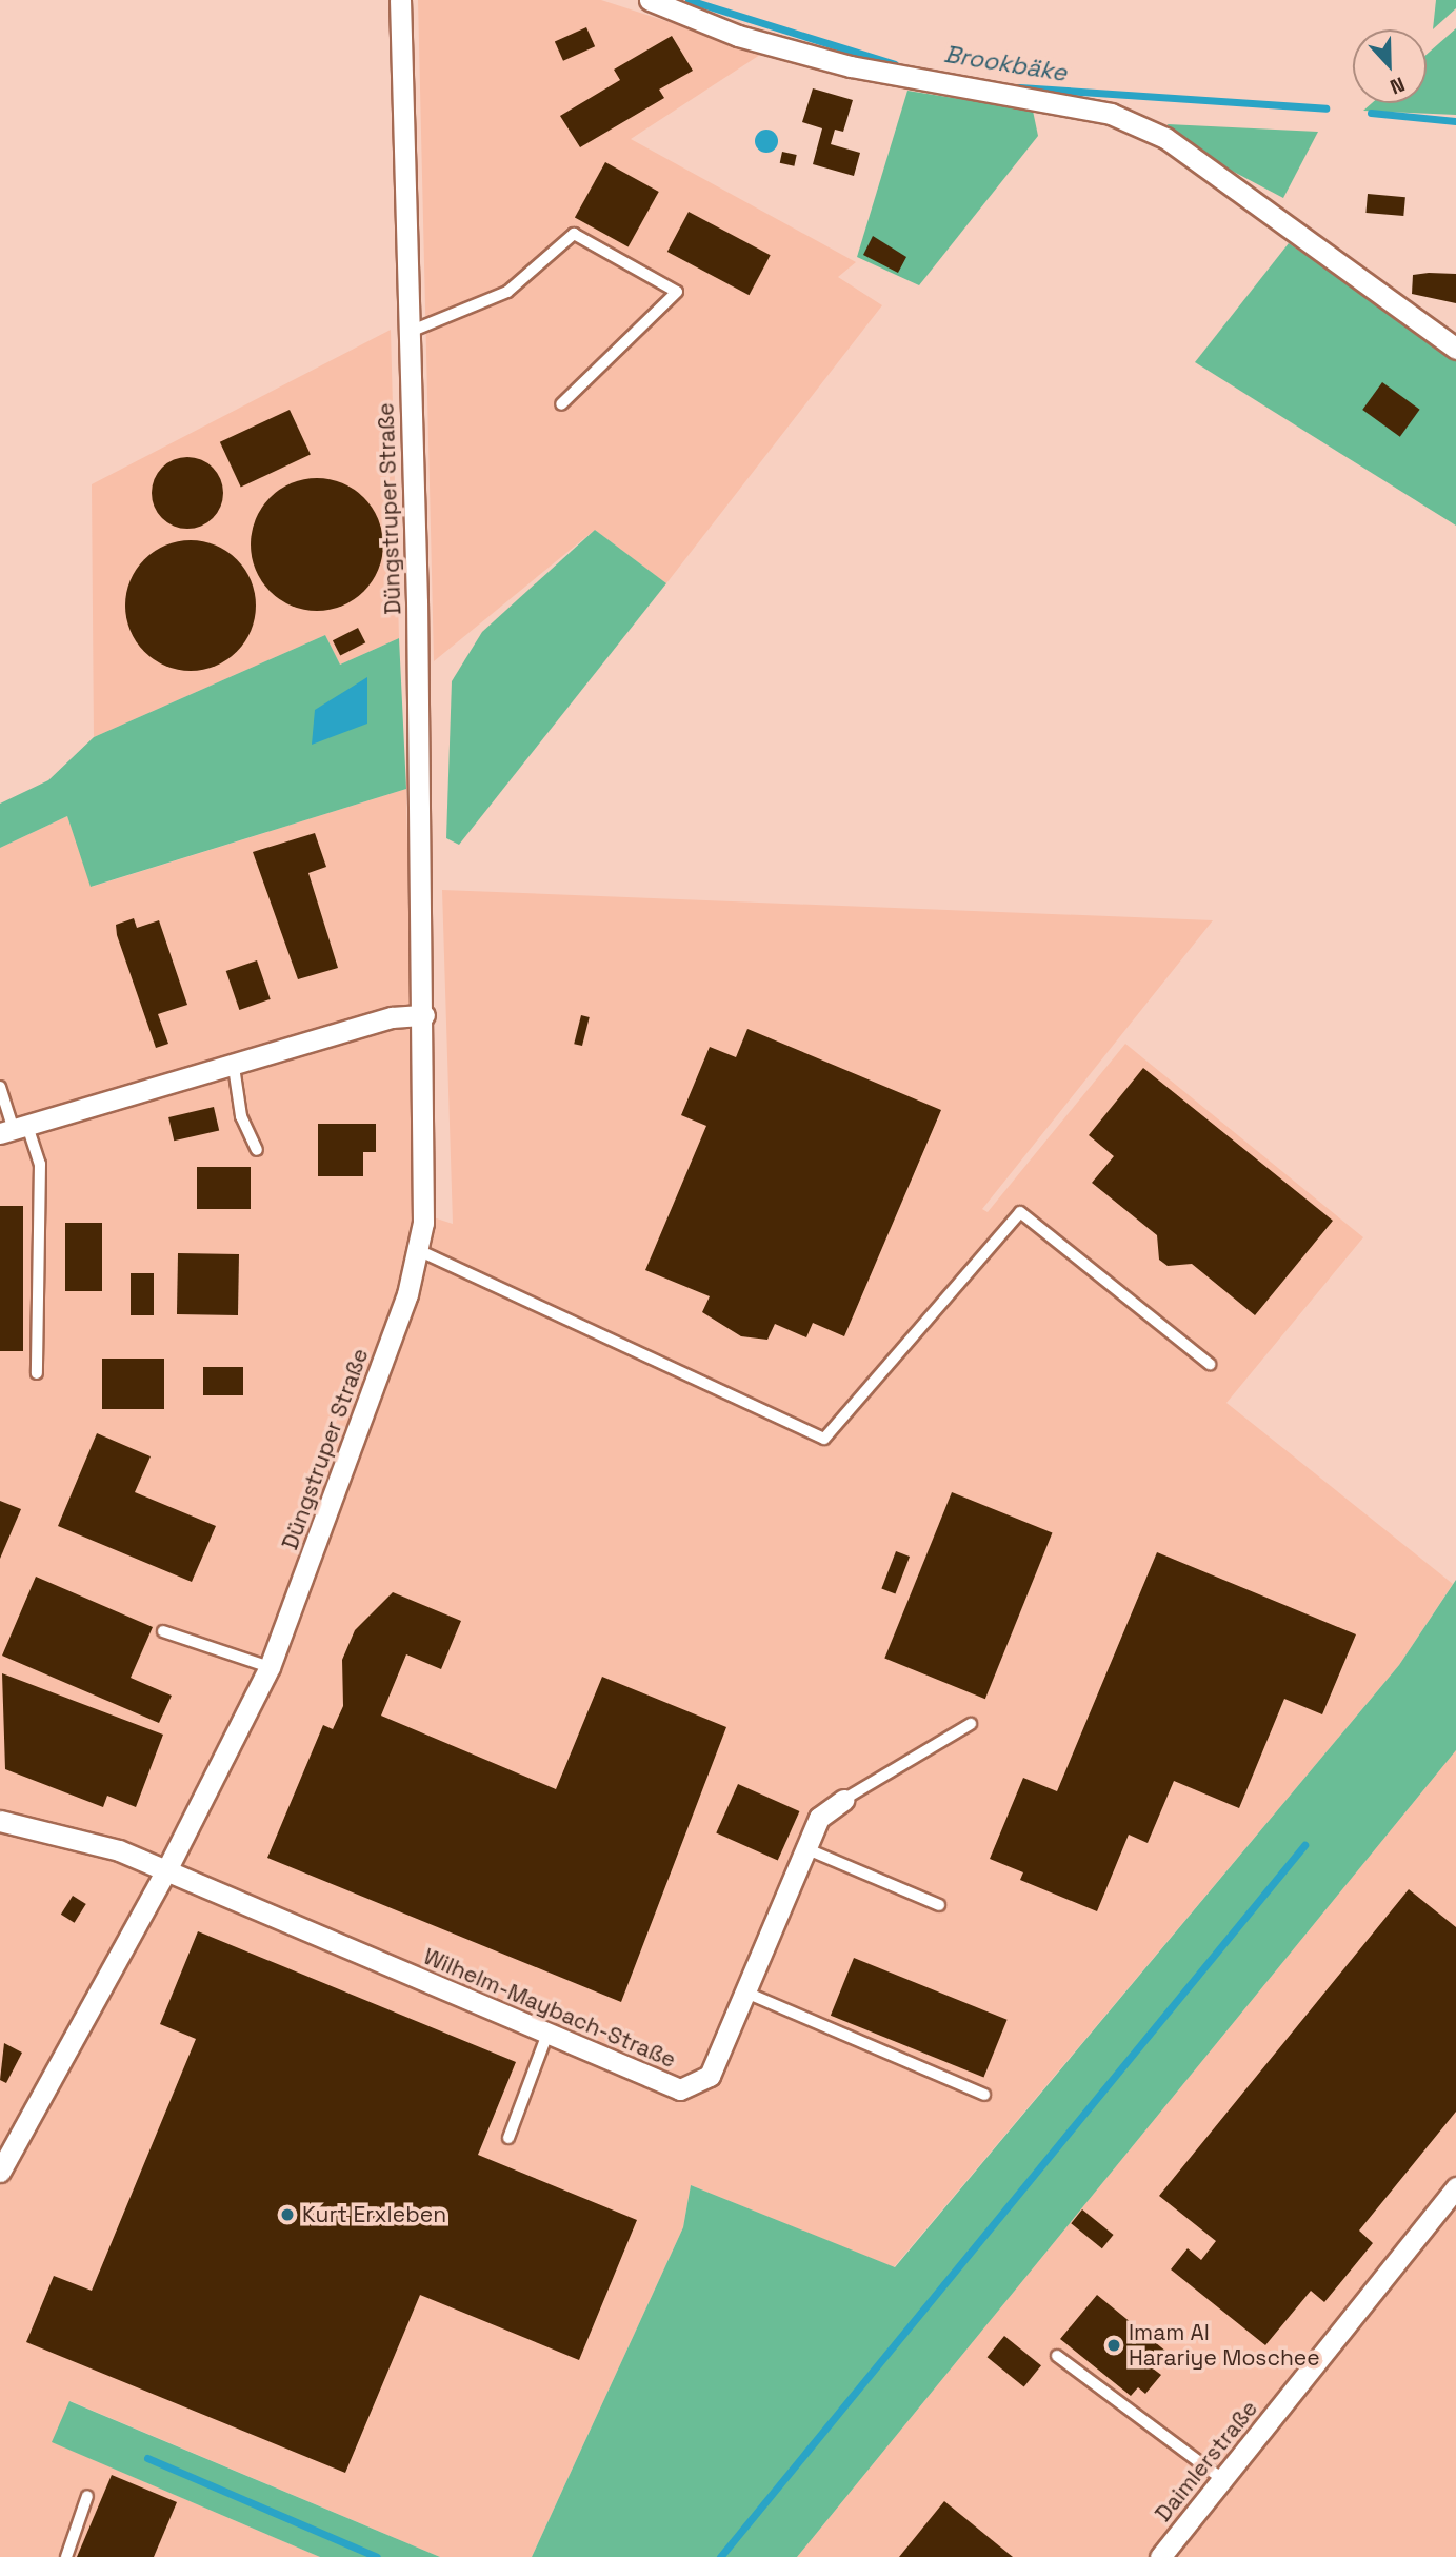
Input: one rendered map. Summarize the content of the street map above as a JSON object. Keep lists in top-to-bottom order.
{
  "streets": {
    "street": ["Düngstruper Straße", "Wilhelm-Maybach-Straße", "Daimlerstraße"]
  },
  "crossings": [
    ["Düngstruper Straße", "Wilhelm-Maybach-Straße"]
  ],
  "water": ["Brookbäke"],
  "places": ["Kurt Erxleben", "Imam Al Harariye Moschee"],
  "north": "bottom"
}
